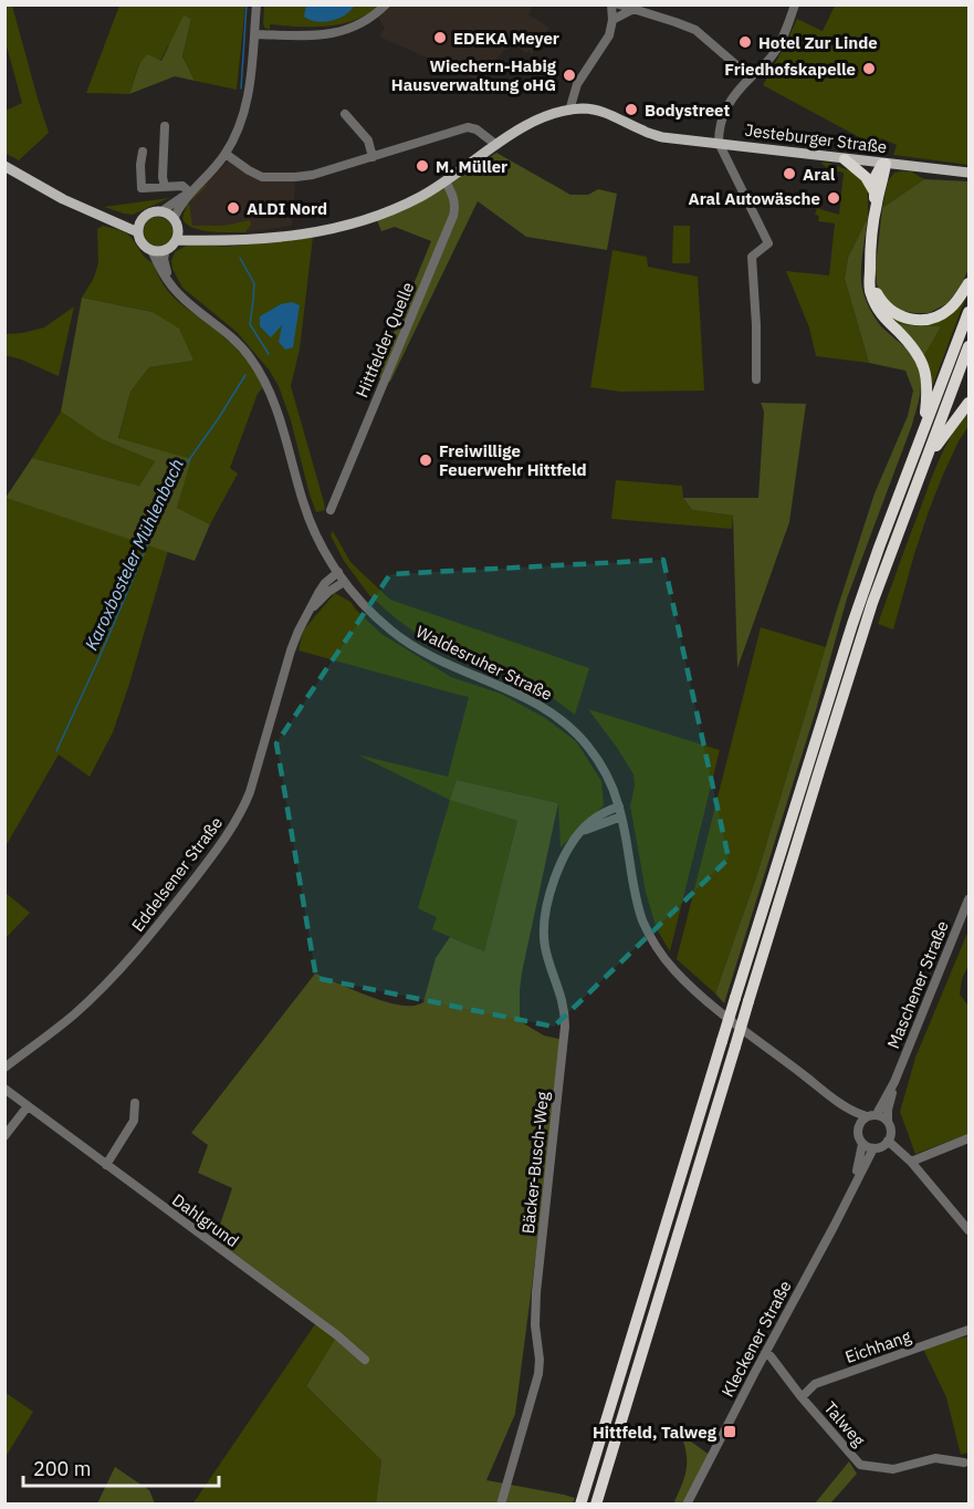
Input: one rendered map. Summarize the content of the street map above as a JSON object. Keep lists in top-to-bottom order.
{
  "streets": {
    "main road": ["Jesteburger Straße"],
    "street": [
      "Hittfelder Quelle",
      "Waldesruher Straße",
      "Eddelsener Straße",
      "Maschener Straße",
      "Bäcker-Busch-Weg",
      "Dahlgrund",
      "Kleckener Straße",
      "Eichhang",
      "Talweg"
    ]
  },
  "crossings": [
    ["Jesteburger Straße", "Hittfelder Quelle"],
    ["Waldesruher Straße", "Eddelsener Straße"],
    ["Waldesruher Straße", "Maschener Straße"],
    ["Waldesruher Straße", "Bäcker-Busch-Weg"],
    ["Waldesruher Straße", "Kleckener Straße"],
    ["Maschener Straße", "Kleckener Straße"],
    ["Kleckener Straße", "Talweg"],
    ["Eichhang", "Talweg"]
  ],
  "water": ["Karoxbosteler Mühlenbach"],
  "places": {
    "other": [
      "EDEKA Meyer",
      "Hotel Zur Linde",
      "Friedhofskapelle",
      "Wiechern-Habig Hausverwaltung oHG",
      "Bodystreet",
      "M. Müller",
      "Aral",
      "Aral Autowäsche",
      "ALDI Nord",
      "Freiwillige Feuerwehr Hittfeld"
    ],
    "transit": ["Hittfeld, Talweg"]
  },
  "scale_bar": "200 m"
}
